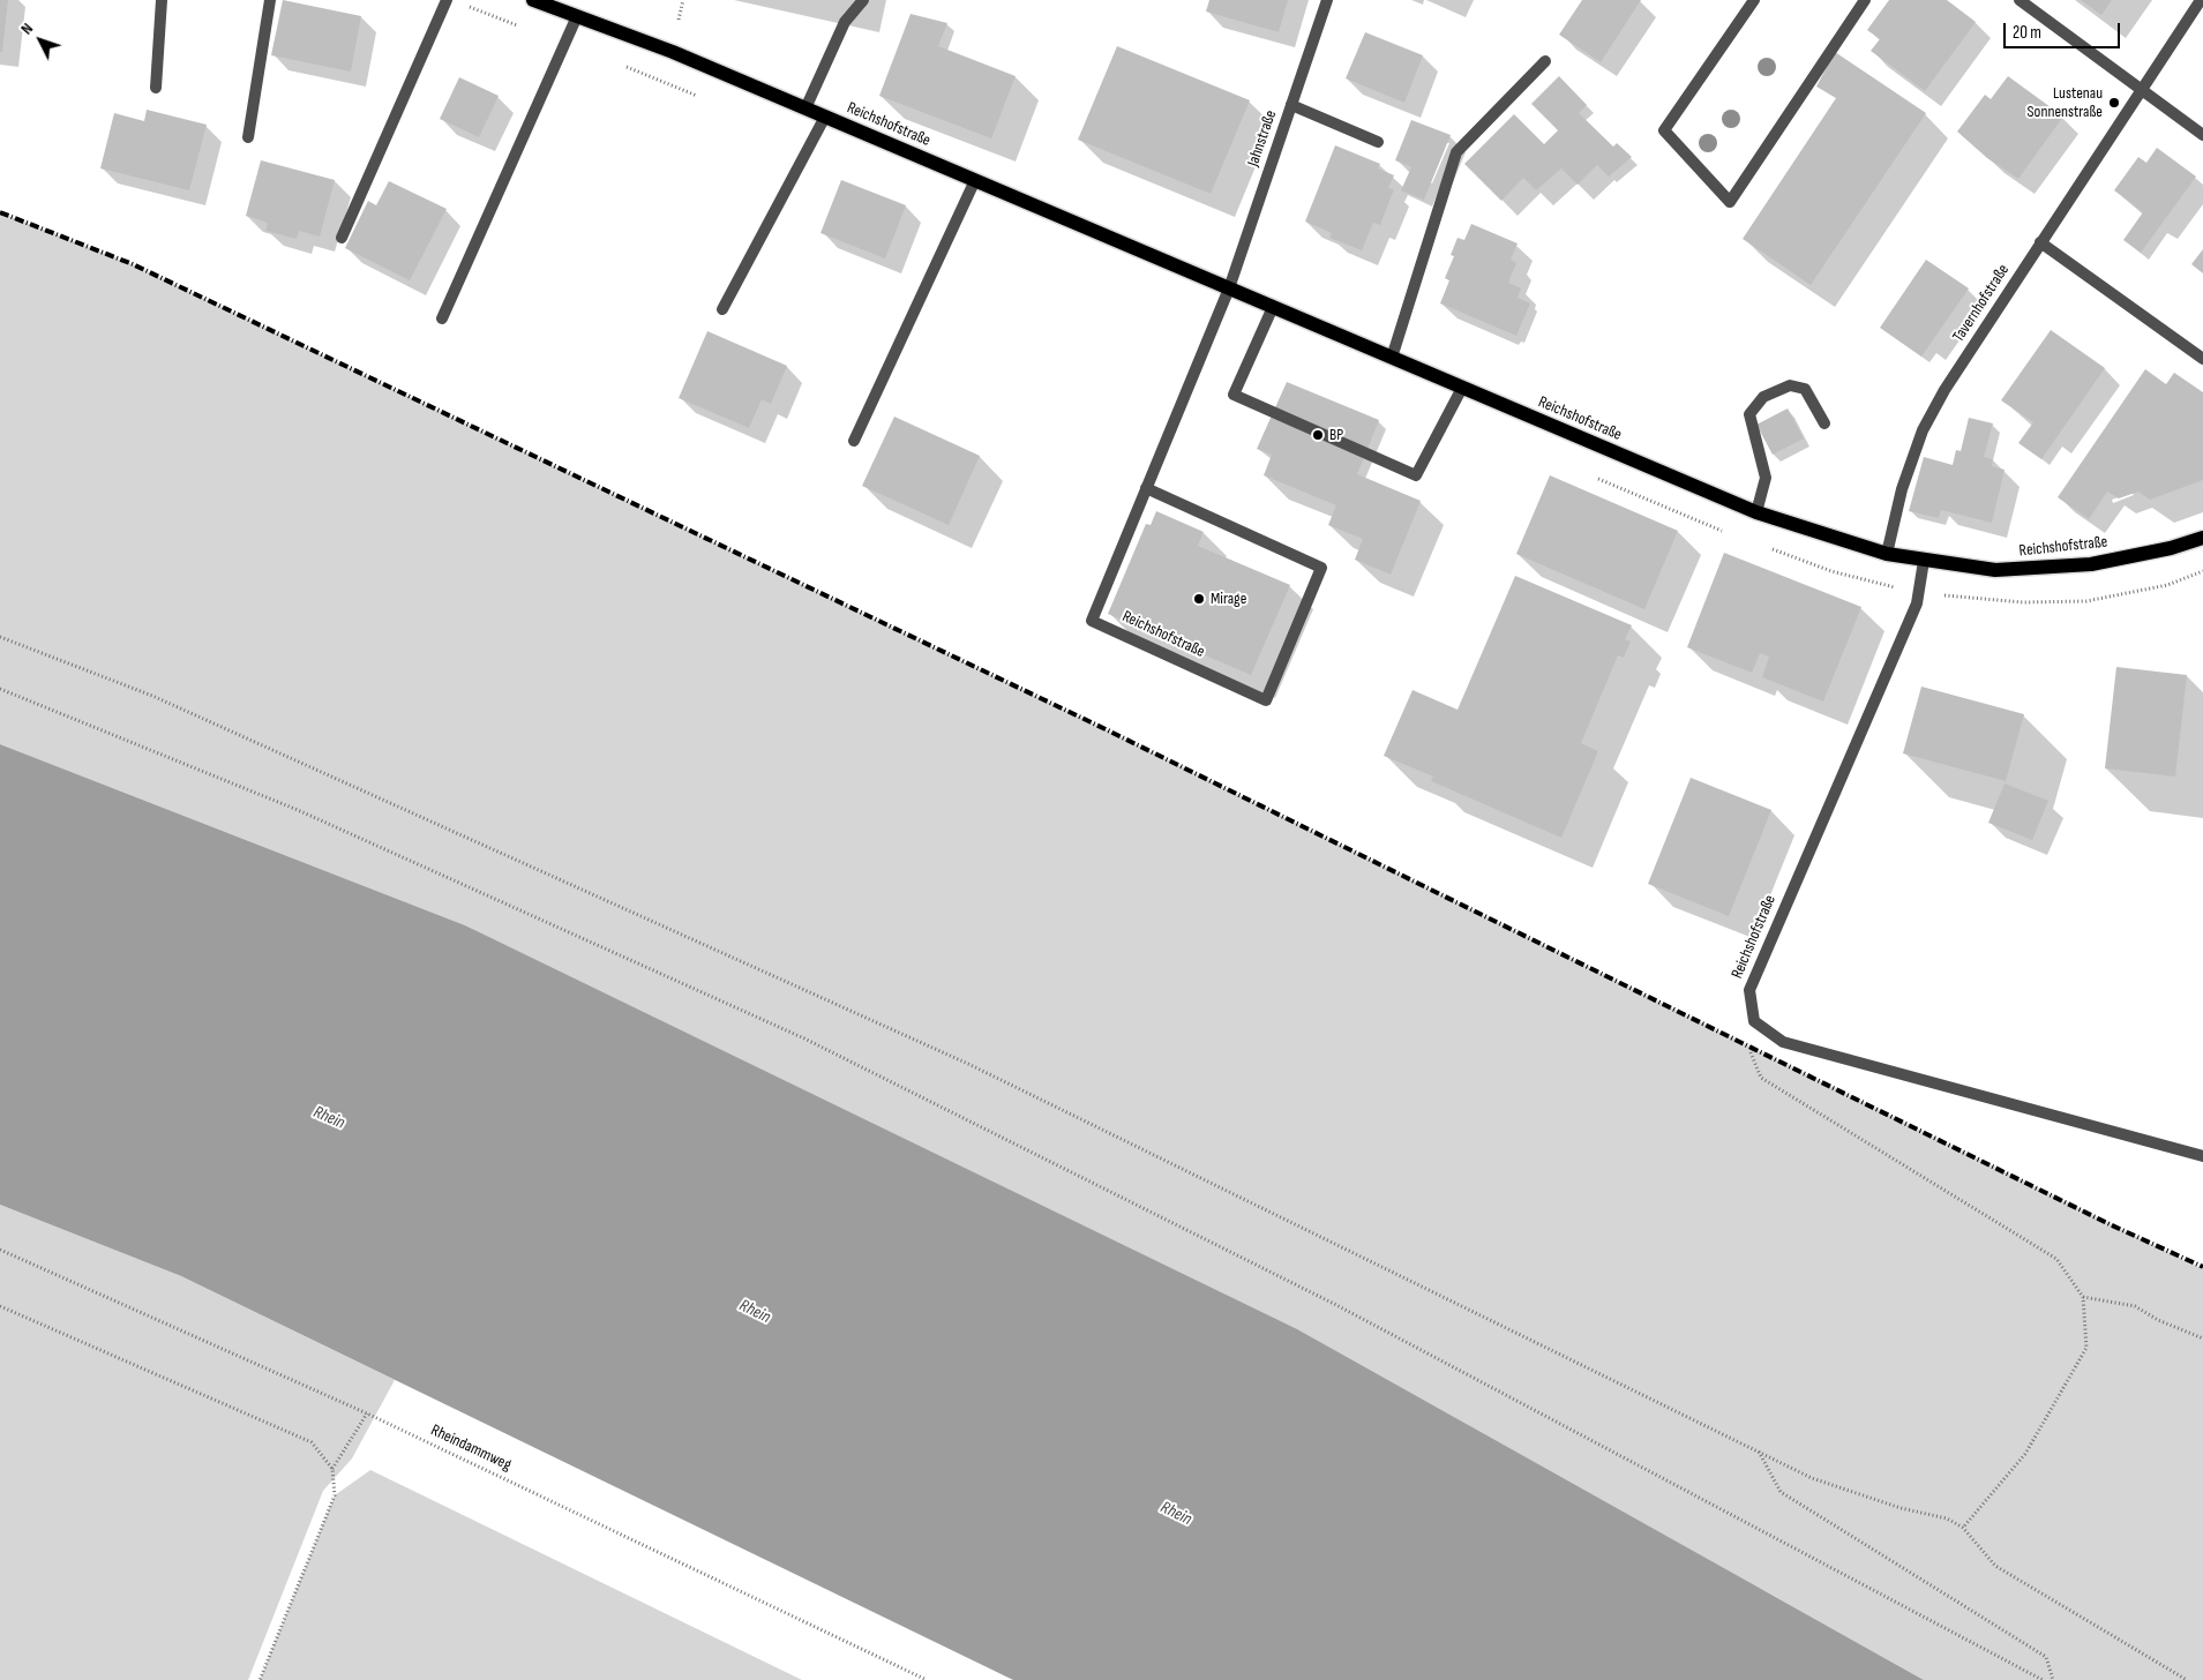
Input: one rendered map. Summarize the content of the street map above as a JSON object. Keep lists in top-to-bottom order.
{
  "streets": {
    "main road": ["Reichshofstraße"],
    "street": ["Jahnstraße", "Tavernhofstraße"],
    "path": ["Rheindammweg"]
  },
  "crossings": [
    ["Reichshofstraße", "Jahnstraße"],
    ["Reichshofstraße", "Tavernhofstraße"]
  ],
  "water": ["Rhein"],
  "places": ["Lustenau Sonnenstraße", "BP", "Mirage"],
  "scale_bar": "20 m",
  "north": "top left"
}
